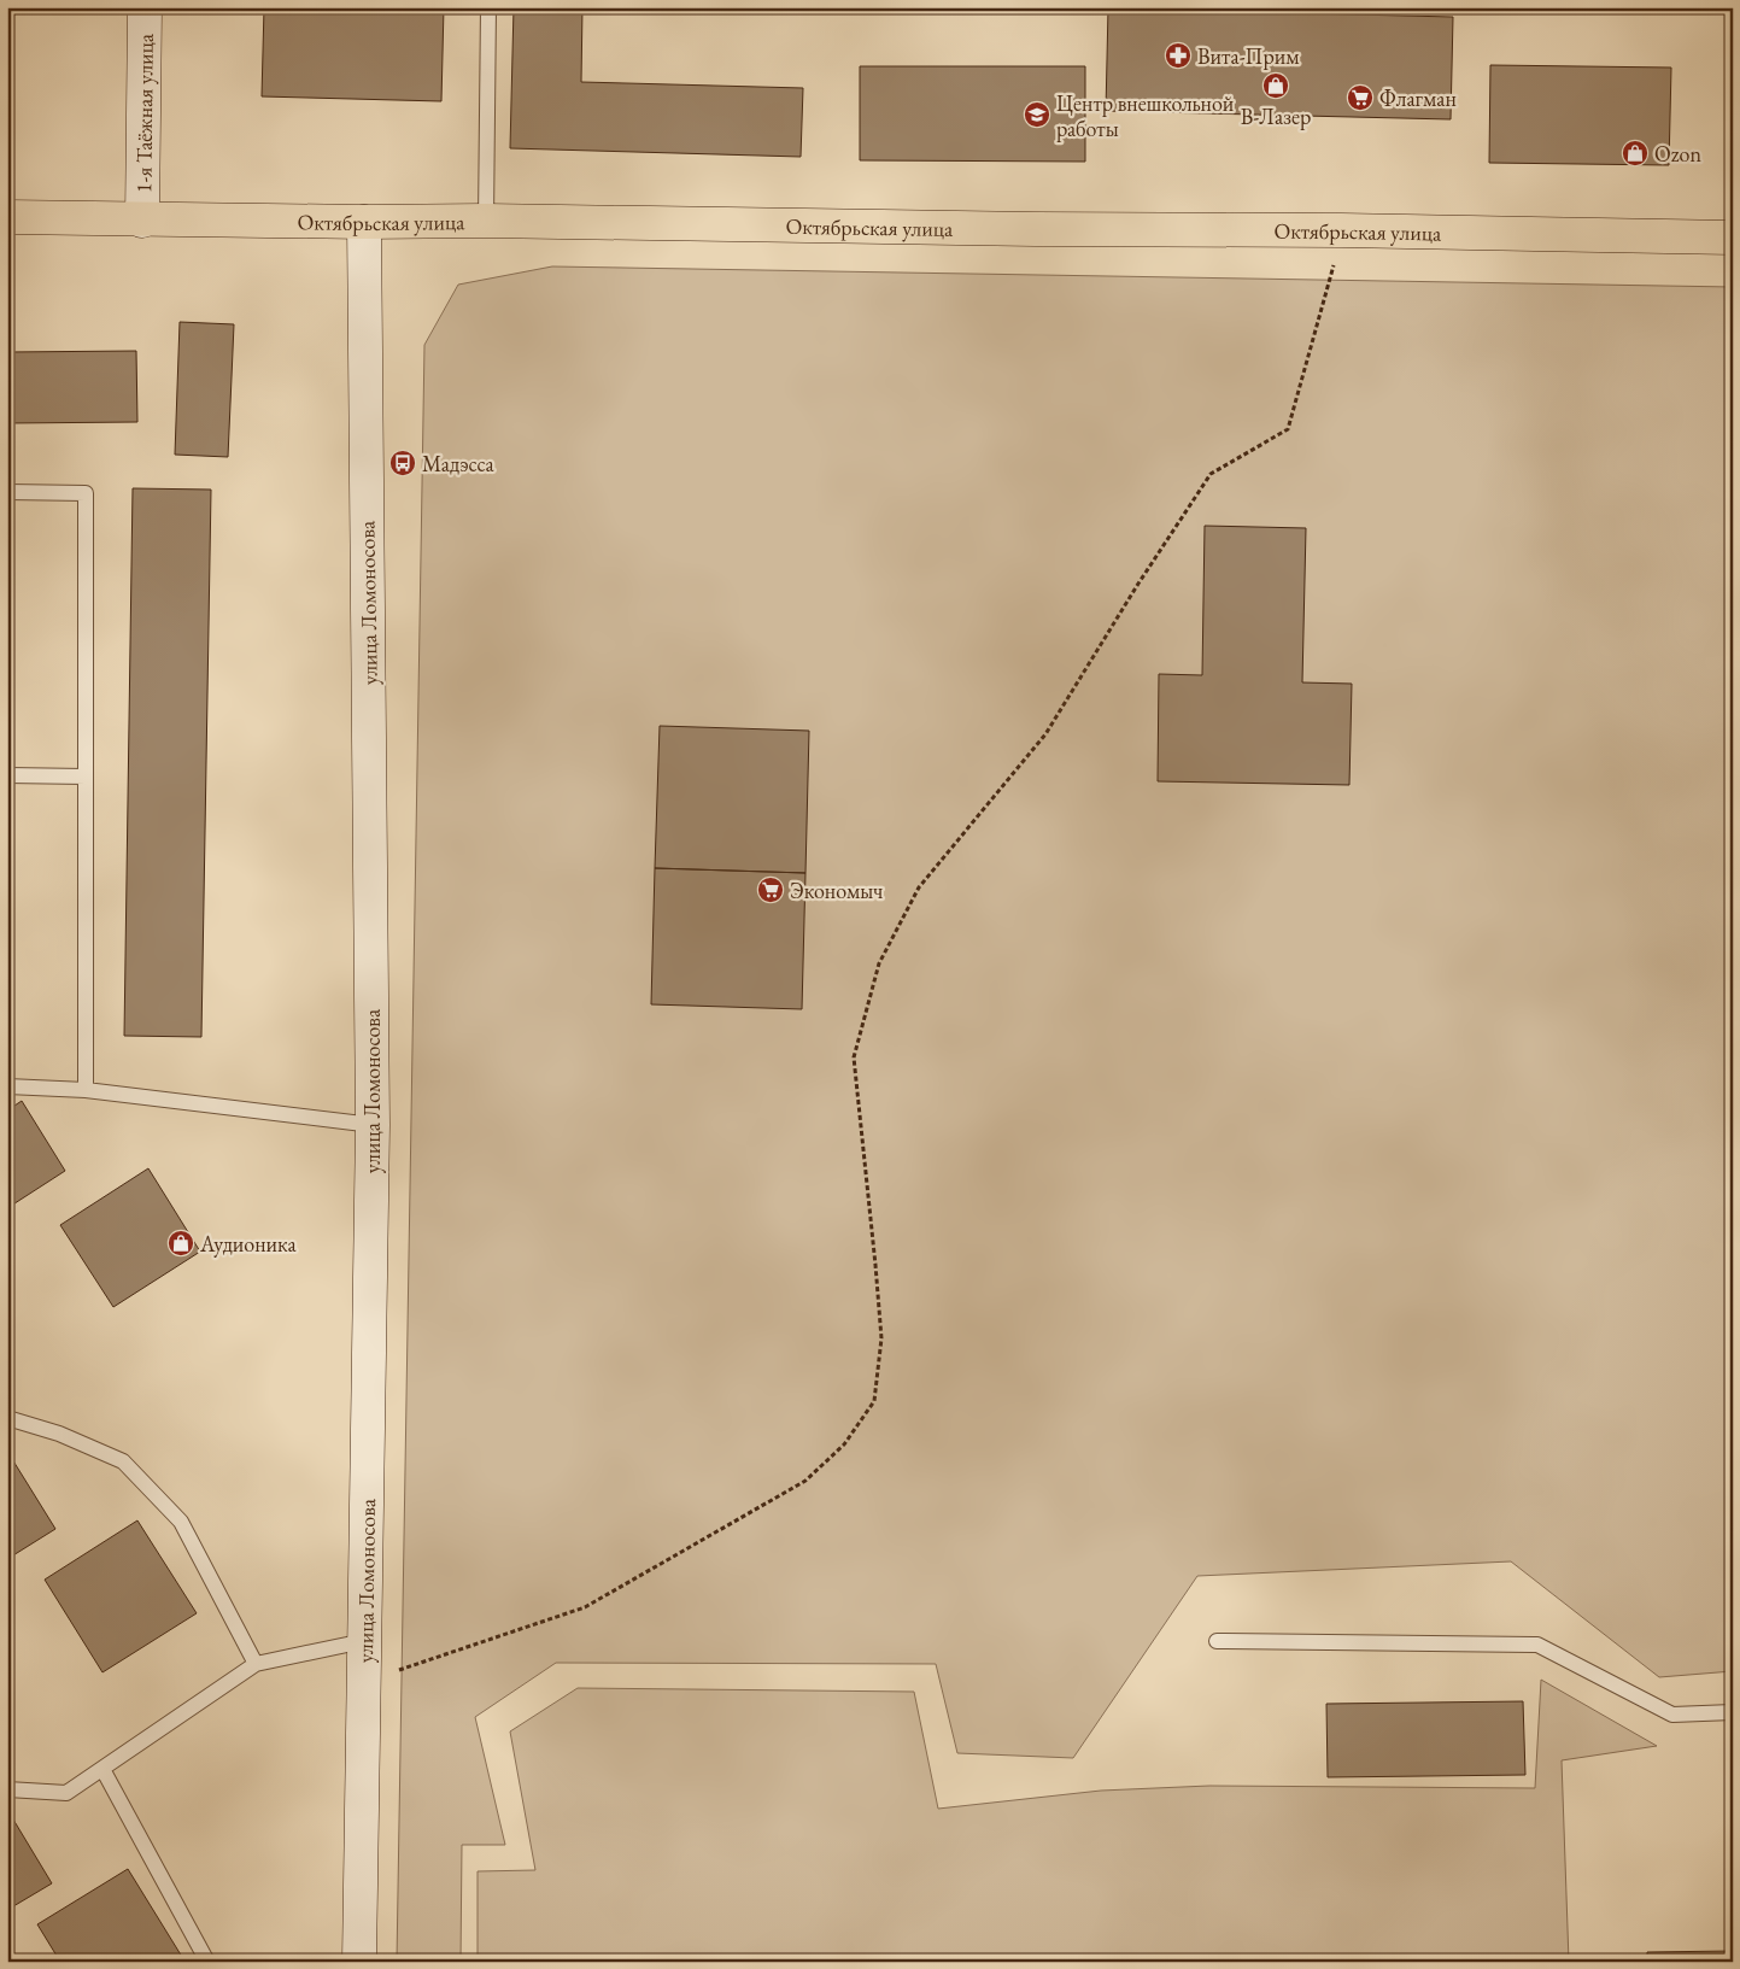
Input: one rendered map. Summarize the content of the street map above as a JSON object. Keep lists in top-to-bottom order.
{
  "streets": {
    "main road": ["1-я Таёжная улица", "Октябрьская улица", "улица Ломоносова"]
  },
  "crossings": [
    ["1-я Таёжная улица", "Октябрьская улица"],
    ["Октябрьская улица", "улица Ломоносова"]
  ],
  "places": {
    "pharmacy": ["Вита-Прим"],
    "shop": ["В-Лазер", "Ozon", "Аудионика"],
    "supermarket": ["Флагман", "Экономыч"],
    "school or university": ["Центр внешкольной работы"],
    "bus stop": ["Мадэсса"]
  }
}
